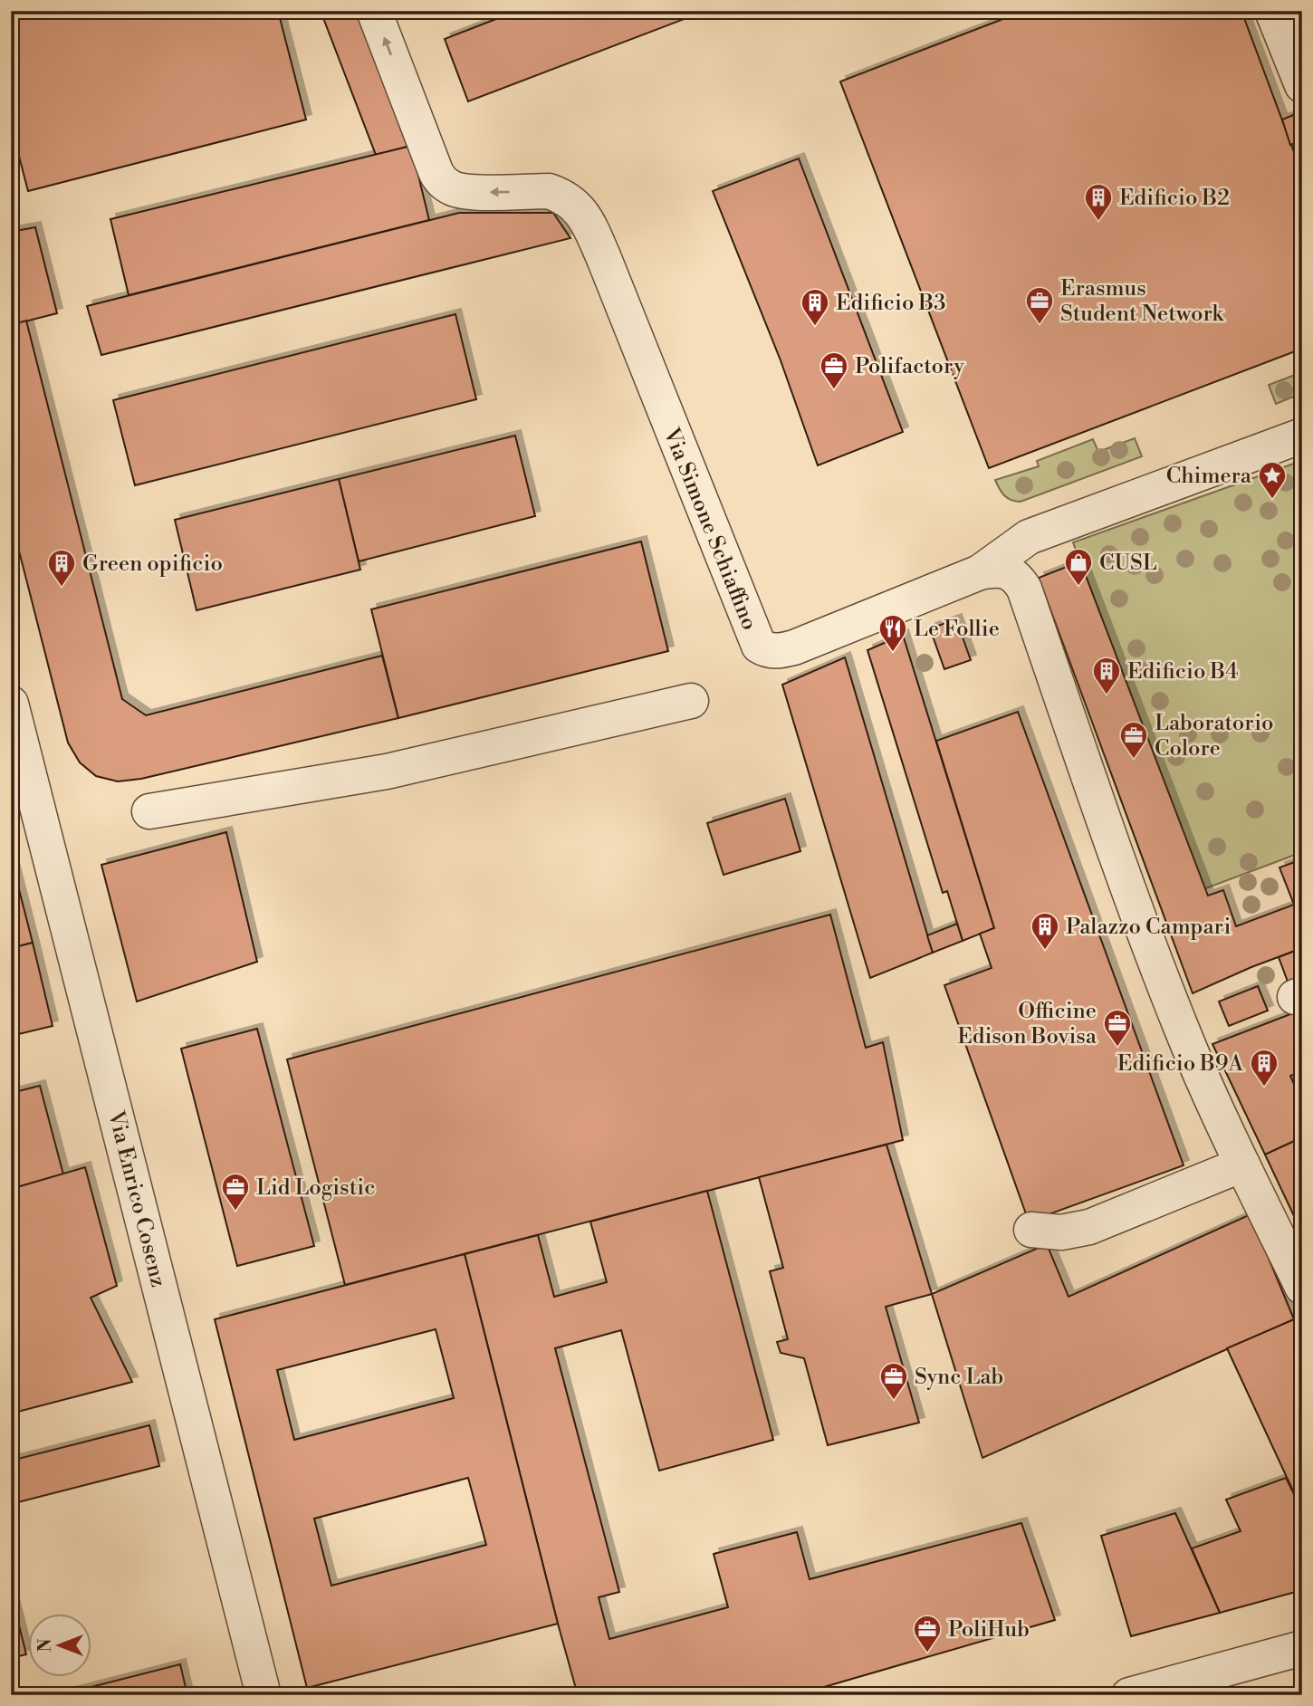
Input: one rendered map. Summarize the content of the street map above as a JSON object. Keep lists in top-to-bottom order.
{
  "streets": {
    "street": ["Via Simone Schiaffino", "Via Enrico Cosenz"]
  },
  "places": {
    "building": [
      "Edificio B2",
      "Edificio B3",
      "Green opificio",
      "Edificio B4",
      "Palazzo Campari",
      "Edificio B9A"
    ],
    "office": [
      "Erasmus Student Network",
      "Polifactory",
      "Laboratorio Colore",
      "Officine Edison Bovisa",
      "Lid Logistic",
      "Sync Lab",
      "PoliHub"
    ],
    "place": ["Chimera"],
    "shop": ["CUSL"],
    "restaurant": ["Le Follie"]
  },
  "north": "left"
}
